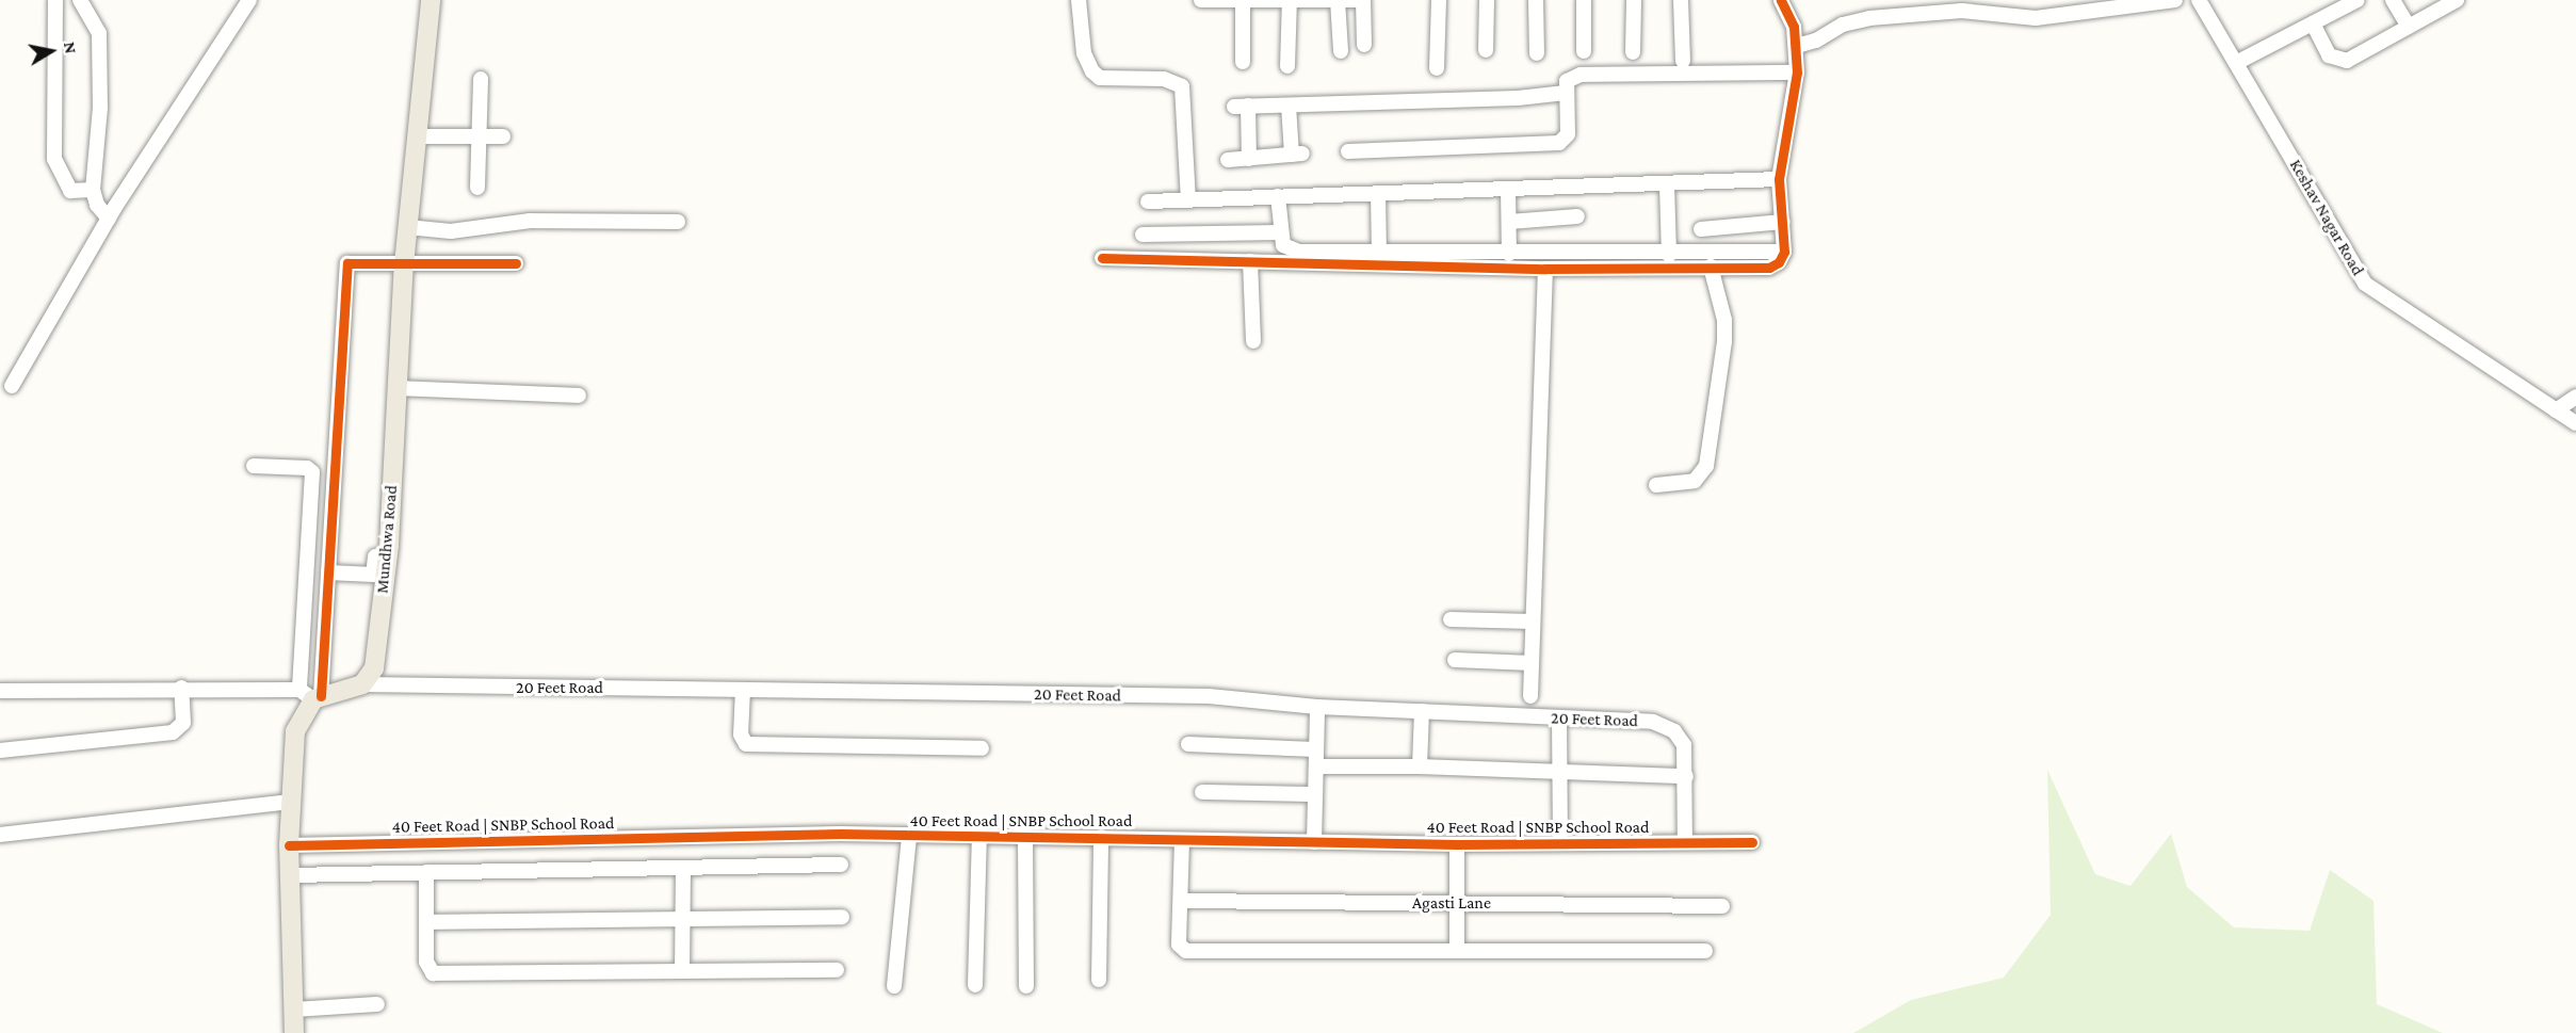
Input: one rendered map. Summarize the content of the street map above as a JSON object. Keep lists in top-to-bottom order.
{
  "streets": {
    "main road": ["Mundhwa Road"],
    "street": [
      "Keshav Nagar Road",
      "20 Feet Road",
      "40 Feet Road | SNBP School Road",
      "Agasti Lane"
    ]
  },
  "crossings": [
    ["Mundhwa Road", "20 Feet Road"],
    ["20 Feet Road", "40 Feet Road | SNBP School Road"]
  ],
  "north": "right"
}
